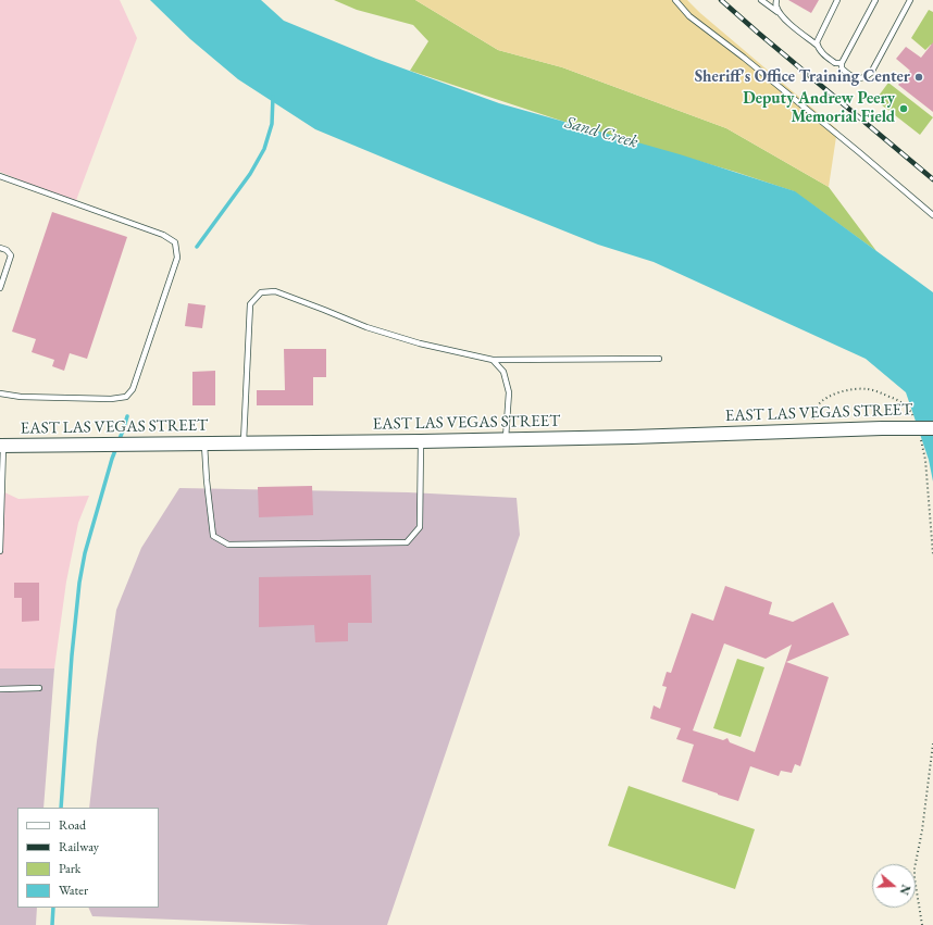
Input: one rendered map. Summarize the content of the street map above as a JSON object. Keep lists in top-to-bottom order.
{
  "streets": {
    "street": ["EAST LAS VEGAS STREET"]
  },
  "water": ["Sand Creek"],
  "places": ["Sheriff's Office Training Center", "Deputy Andrew Peery Memorial Field"],
  "legend": [
    "Road",
    "Railway",
    "Park",
    "Water"
  ],
  "north": "right"
}
